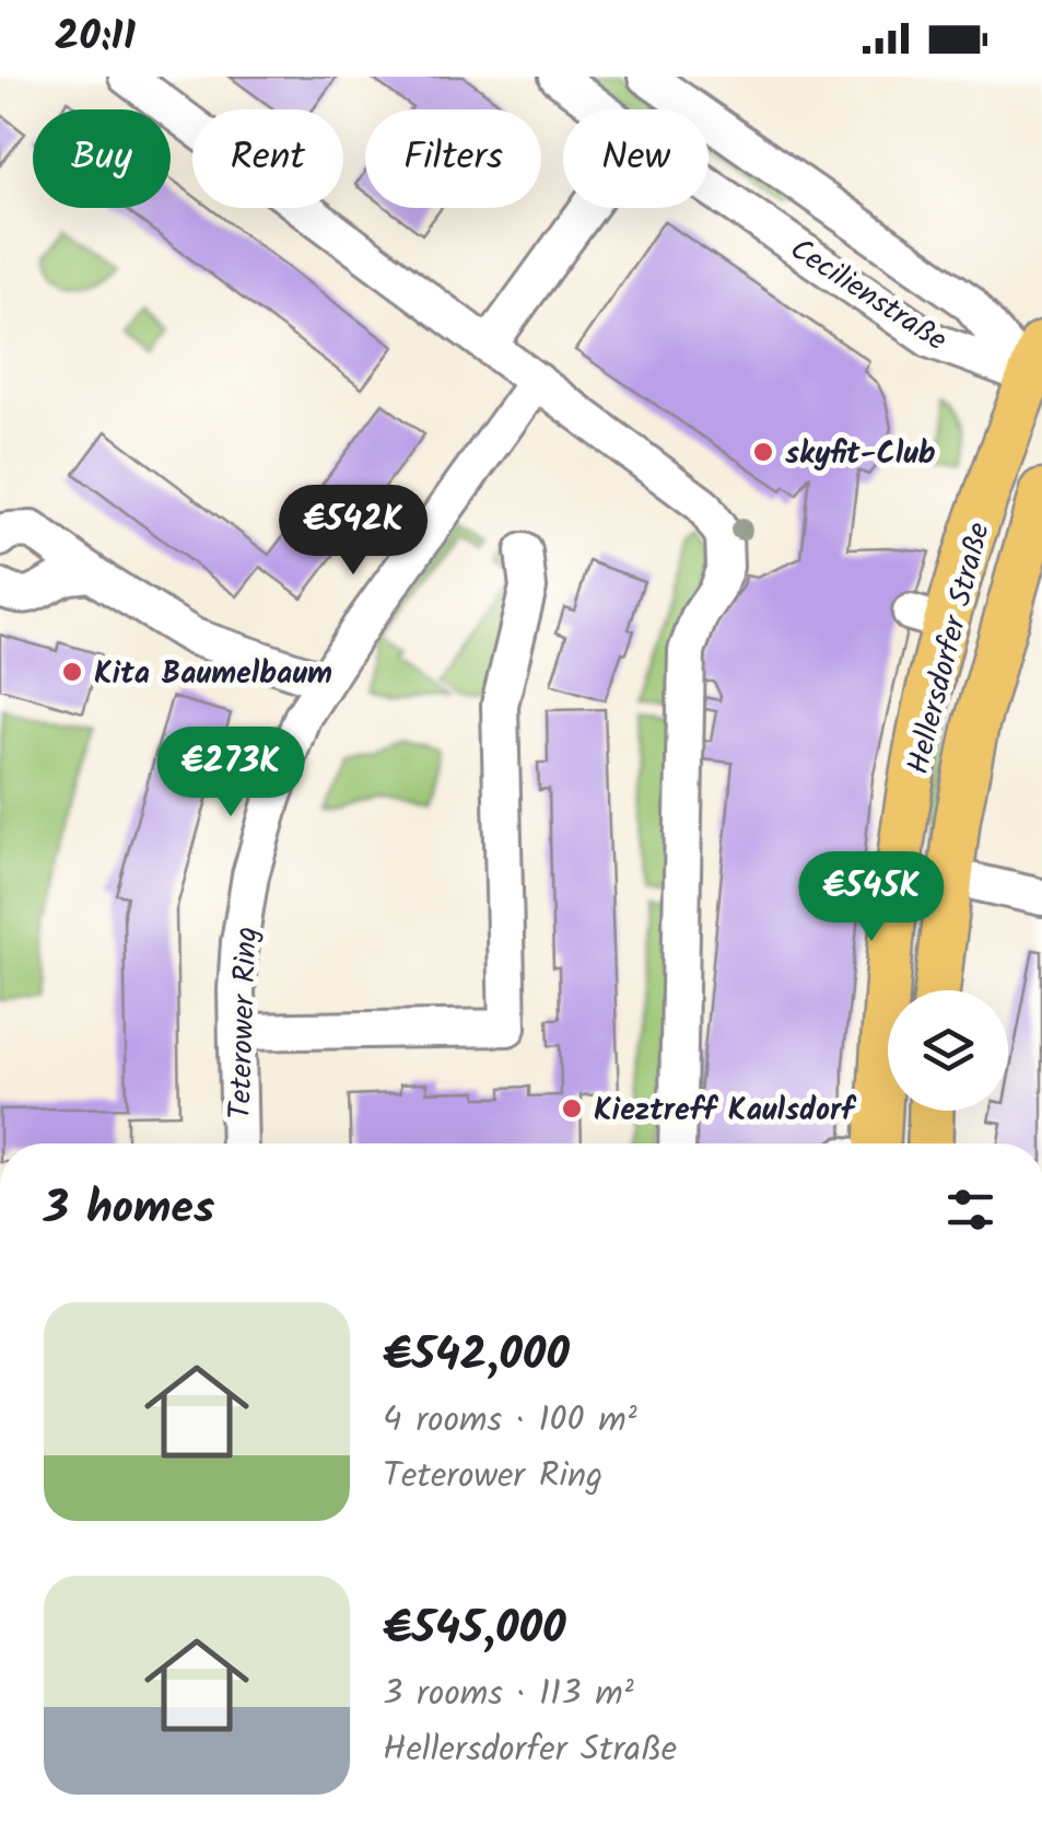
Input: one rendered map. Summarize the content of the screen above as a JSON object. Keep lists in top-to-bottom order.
{
  "streets": {
    "main road": ["Hellersdorfer Straße"],
    "street": ["Cecilienstraße", "Teterower Ring"]
  },
  "crossings": [
    ["Cecilienstraße", "Hellersdorfer Straße"]
  ],
  "places": ["skyfit-Club", "Kita Baumelbaum", "Kieztreff Kaulsdorf"],
  "page": {
    "status": "20:11",
    "chip": [
      "Buy",
      "Rent",
      "Filters",
      "New"
    ],
    "price": ["€542K", "€273K", "€545K"],
    "heading": "3 homes",
    "list": [
      {
        "name": "€542,000",
        "note": "4 rooms · 100 m² · Teterower Ring"
      },
      {
        "name": "€545,000",
        "note": "3 rooms · 113 m² · Hellersdorfer Straße"
      }
    ]
  }
}
